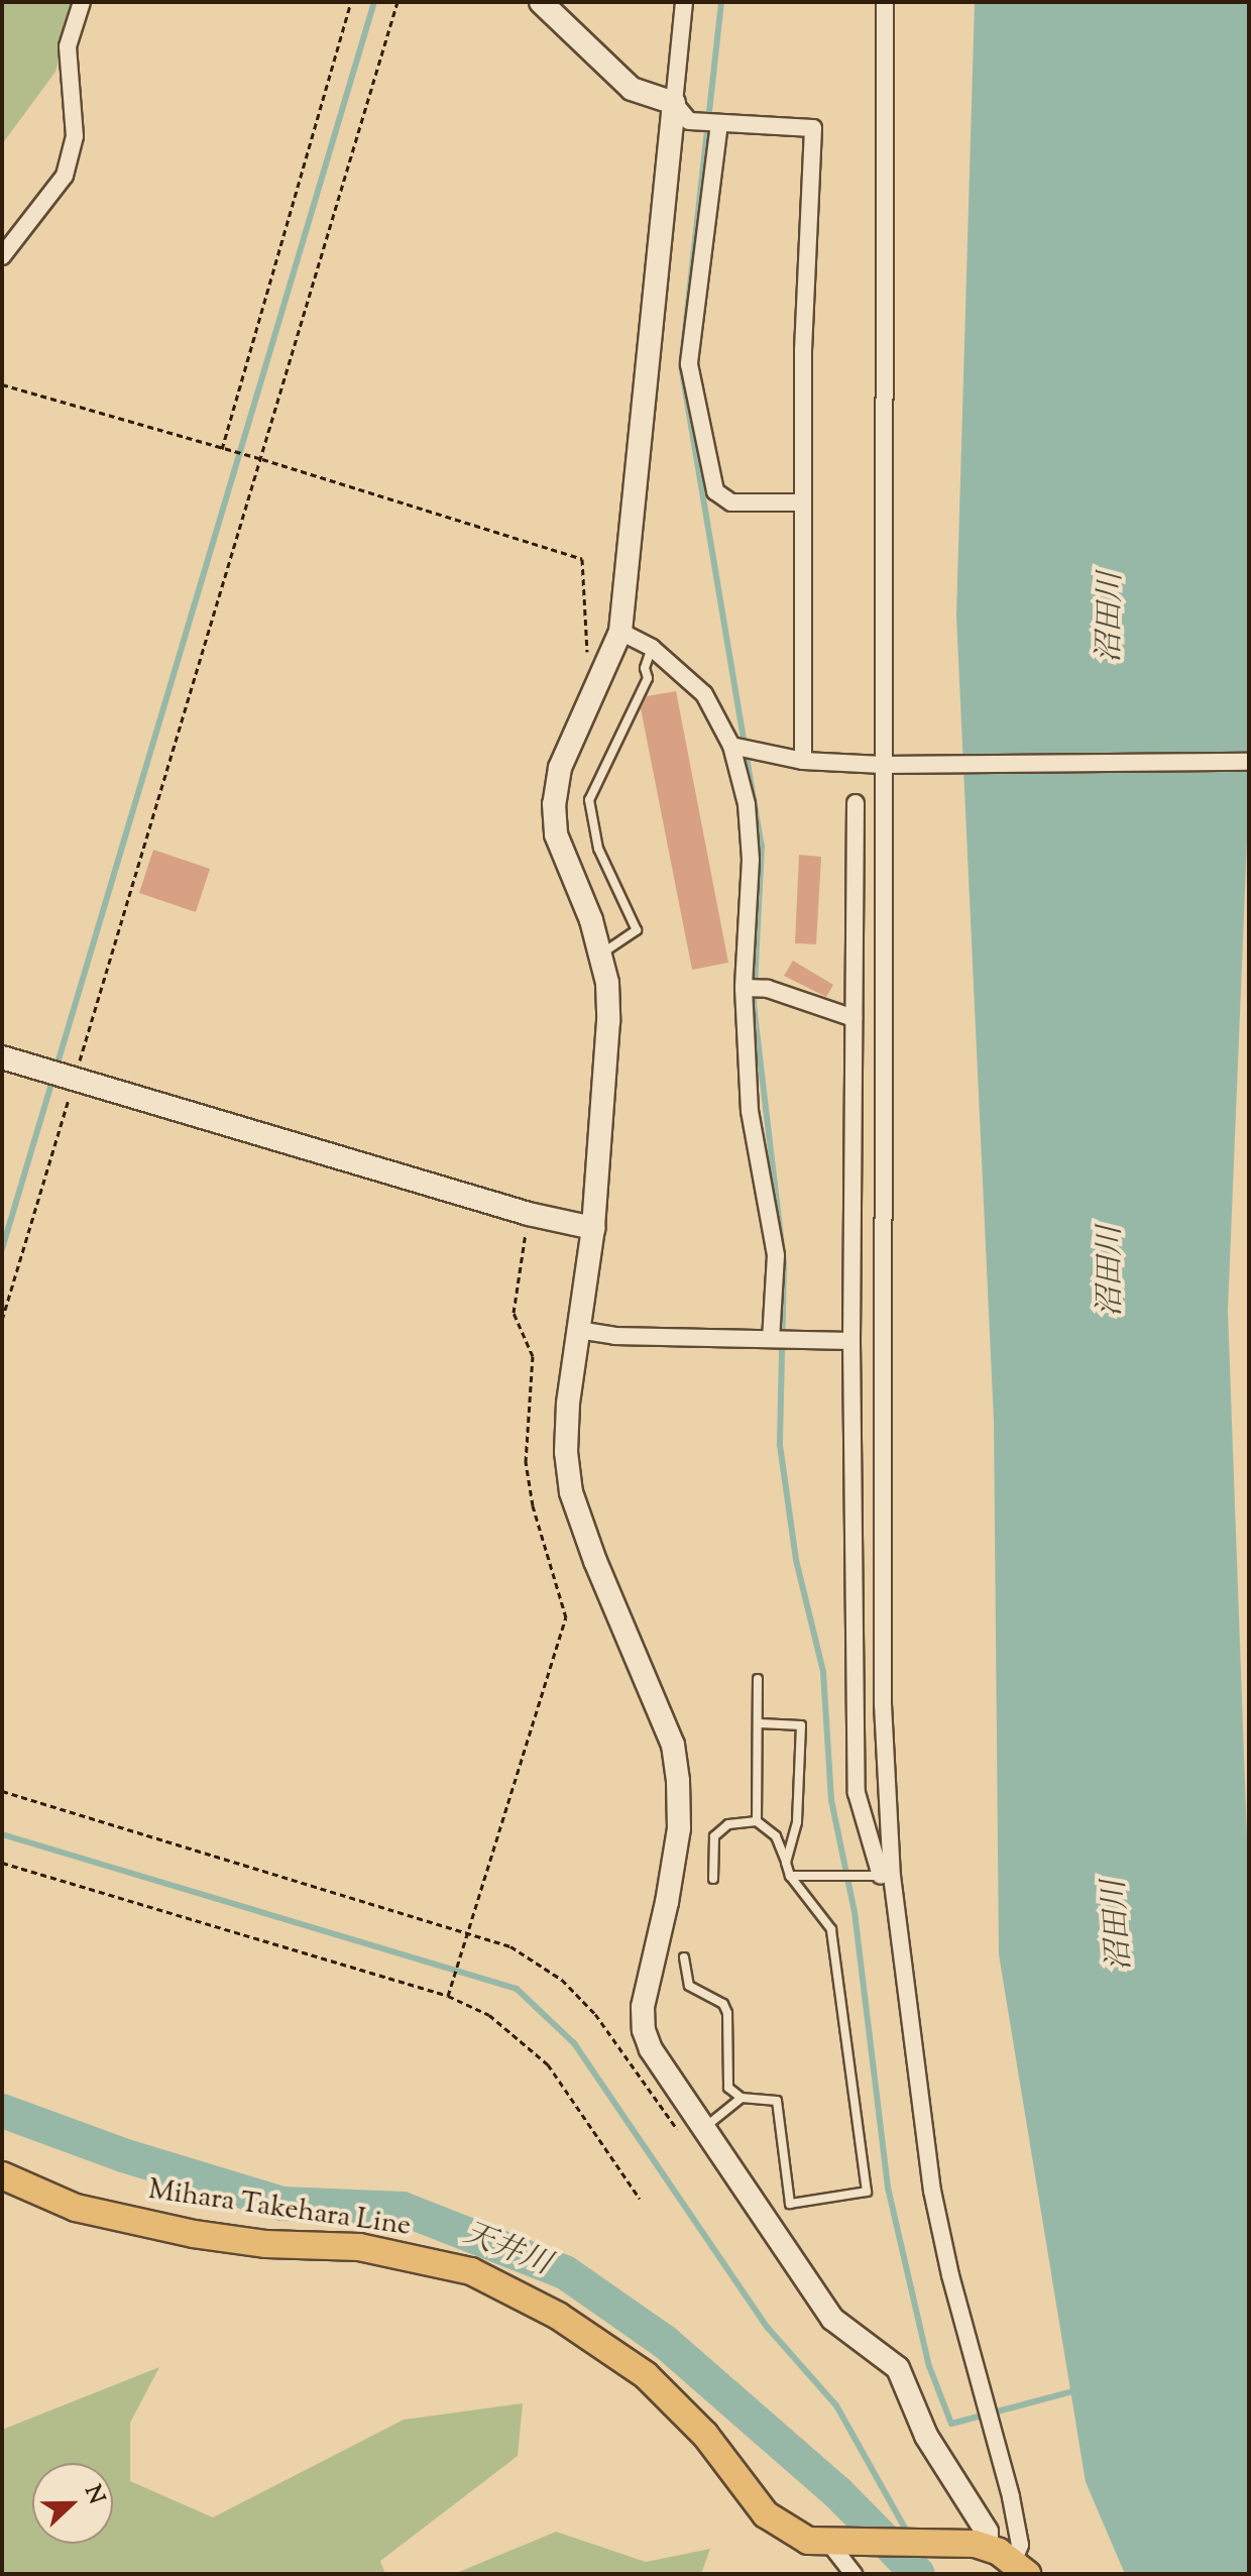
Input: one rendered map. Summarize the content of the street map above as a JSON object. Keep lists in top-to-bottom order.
{
  "streets": {
    "main road": ["Mihara Takehara Line"]
  },
  "water": ["沼田川", "天井川"],
  "north": "right"
}
